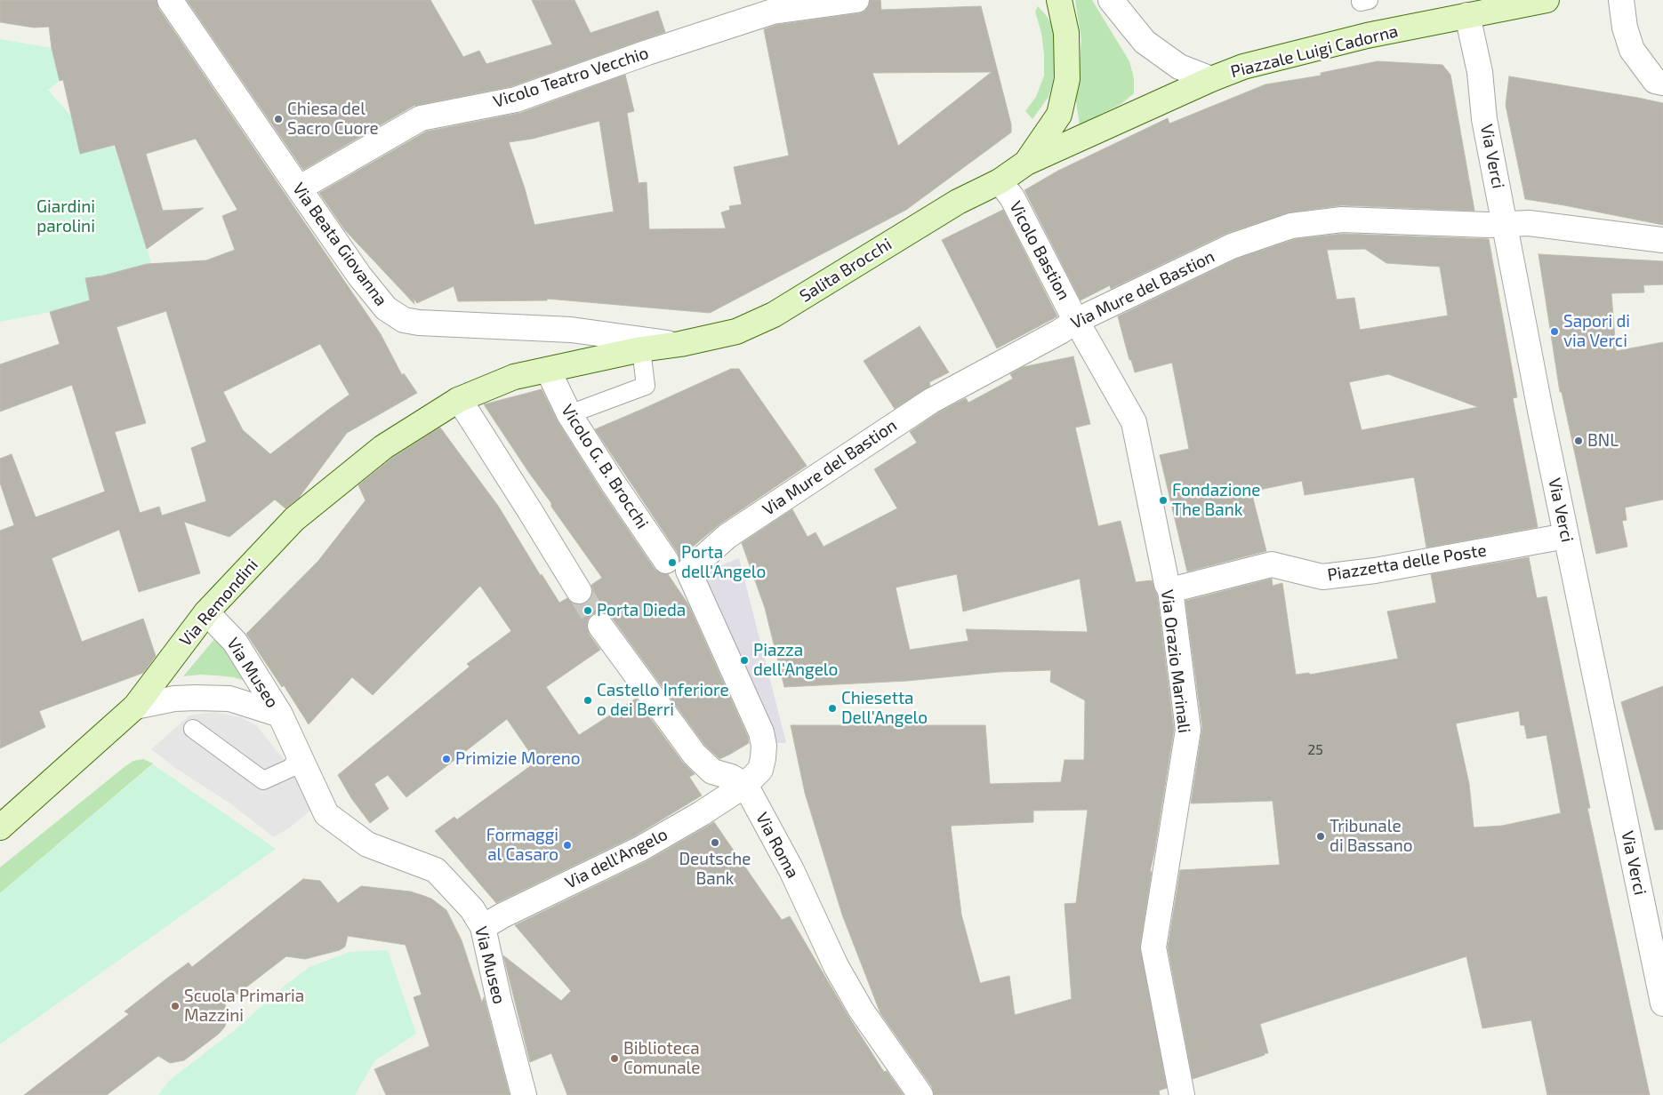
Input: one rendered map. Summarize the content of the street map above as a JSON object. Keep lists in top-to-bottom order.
{
  "streets": {
    "main road": ["Piazzale Luigi Cadorna", "Salita Brocchi", "Via Remondini"],
    "street": [
      "Vicolo Teatro Vecchio",
      "Via Verci",
      "Via Beata Giovanna",
      "Vicolo Bastion",
      "Via Mure del Bastion",
      "Vicolo G. B. Brocchi",
      "Piazzetta delle Poste",
      "Via Orazio Marinali",
      "Via Museo",
      "Via Roma",
      "Via dell'Angelo"
    ]
  },
  "crossings": [
    ["Piazzale Luigi Cadorna", "Via Verci"],
    ["Piazzale Luigi Cadorna", "Salita Brocchi"],
    ["Vicolo Teatro Vecchio", "Via Beata Giovanna"],
    ["Via Verci", "Via Mure del Bastion"],
    ["Via Verci", "Piazzetta delle Poste"],
    ["Via Beata Giovanna", "Salita Brocchi"],
    ["Vicolo Bastion", "Salita Brocchi"],
    ["Vicolo Bastion", "Via Mure del Bastion"],
    ["Vicolo Bastion", "Via Orazio Marinali"],
    ["Salita Brocchi", "Vicolo G. B. Brocchi"],
    ["Salita Brocchi", "Via Remondini"],
    ["Via Mure del Bastion", "Vicolo G. B. Brocchi"],
    ["Via Mure del Bastion", "Via Orazio Marinali"],
    ["Vicolo G. B. Brocchi", "Via Roma"],
    ["Vicolo G. B. Brocchi", "Via dell'Angelo"],
    ["Piazzetta delle Poste", "Via Orazio Marinali"],
    ["Via Remondini", "Via Museo"],
    ["Via Museo", "Via dell'Angelo"],
    ["Via Roma", "Via dell'Angelo"]
  ],
  "parks": ["Giardini parolini"],
  "places": [
    "Chiesa del Sacro Cuore",
    "Sapori di via Verci",
    "BNL",
    "Fondazione The Bank",
    "Porta dell'Angelo",
    "Porta Dieda",
    "Piazza dell'Angelo",
    "Castello Inferiore o dei Berri",
    "Chiesetta Dell'Angelo",
    "Primizie Moreno",
    "Tribunale di Bassano",
    "Deutsche Bank",
    "Formaggi al Casaro",
    "Scuola Primaria Mazzini",
    "Biblioteca Comunale"
  ],
  "house_numbers": ["25"]
}
